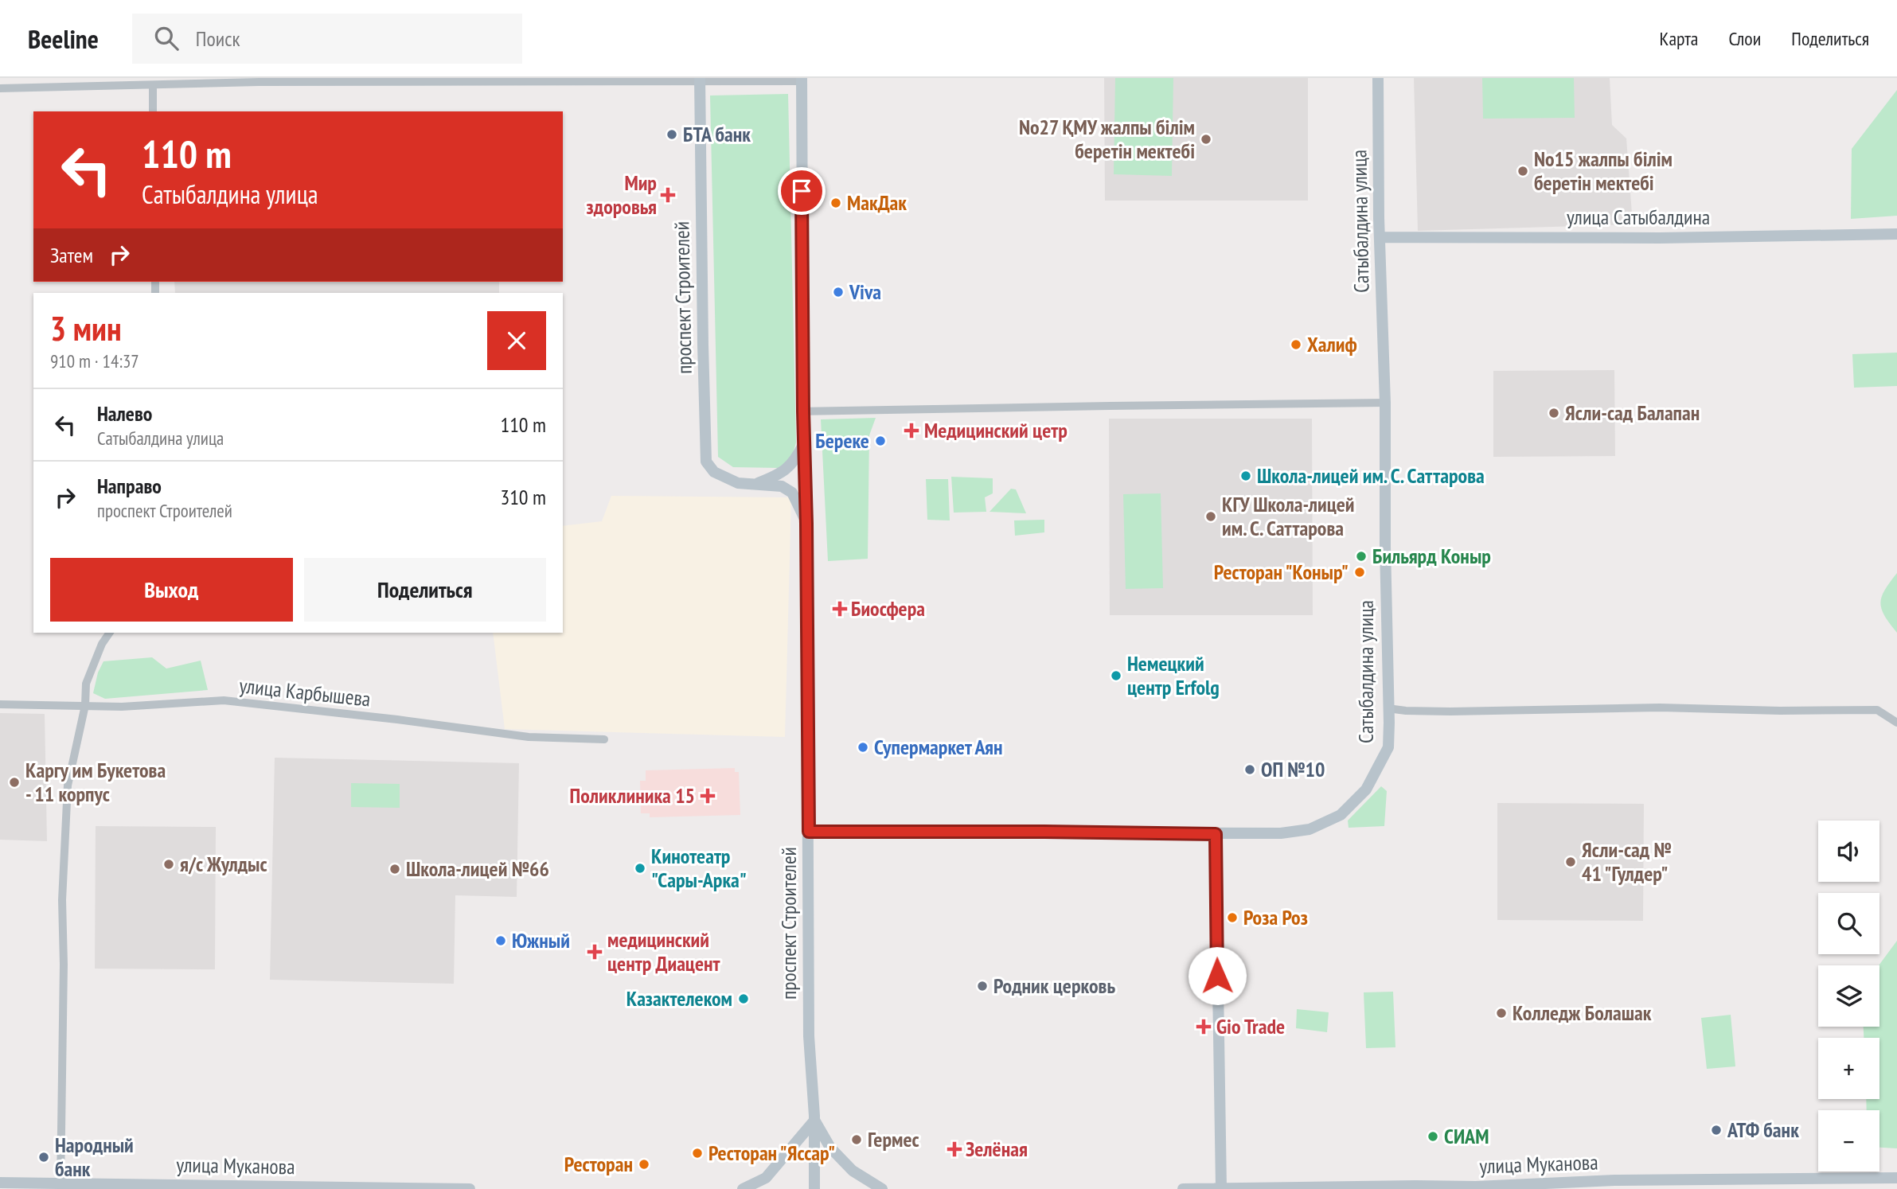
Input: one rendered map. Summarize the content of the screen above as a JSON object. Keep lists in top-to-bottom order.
{
  "streets": {
    "main road": [
      "улица Сатыбалдина",
      "Сатыбалдина улица",
      "проспект Строителей",
      "улица Муканова"
    ],
    "street": ["улица Карбышева"]
  },
  "crossings": [
    ["улица Сатыбалдина", "Сатыбалдина улица"],
    ["Сатыбалдина улица", "проспект Строителей"]
  ],
  "places": {
    "other": [
      "БТА банк",
      "No27 ҚМУ жалпы білім беретін мектебі",
      "No15 жалпы білім беретін мектебі",
      "МакДак",
      "Viva",
      "Халиф",
      "Ясли-сад Балапан",
      "Береке",
      "Школа-лицей им. С. Саттарова",
      "КГУ Школа-лицей им. С. Саттарова",
      "Бильярд Коныр",
      "Ресторан \"Коныр\"",
      "Немецкий центр Erfolg",
      "Супермаркет Аян",
      "ОП №10",
      "Каргу им Букетова - 11 корпус",
      "Ясли-сад № 41 \"Гулдер\"",
      "я/c Жулдыс",
      "Кинотеатр \"Сары-Арка\"",
      "Школа-лицей №66",
      "Роза Роз",
      "Южный",
      "Родник церковь",
      "Казактелеком",
      "Колледж Болашак",
      "АТФ банк",
      "СИАМ",
      "Гермес",
      "Ресторан \"Яссар\"",
      "Народный банк",
      "Ресторан"
    ],
    "health": [
      "Мир здоровья",
      "Медицинский цетр",
      "Биосфера",
      "Поликлиника 15",
      "медицинский центр Диацент",
      "Gio Trade",
      "Зелёная"
    ]
  },
  "page": {
    "header": "Beeline",
    "search": "Поиск",
    "nav": ["Карта", "Слои", "Поделиться"],
    "turn": ["110 m", "Сатыбалдина улица"],
    "then": "Затем",
    "heading": ["3 мин", "910 m · 14:37"],
    "list": [
      {
        "name": "Налево",
        "note": "Сатыбалдина улица",
        "value": "110 m"
      },
      {
        "name": "Направо",
        "note": "проспект Строителей",
        "value": "310 m"
      }
    ],
    "buttons": ["Выход", "Поделиться"],
    "map_buttons": ["+", "−"]
  }
}
